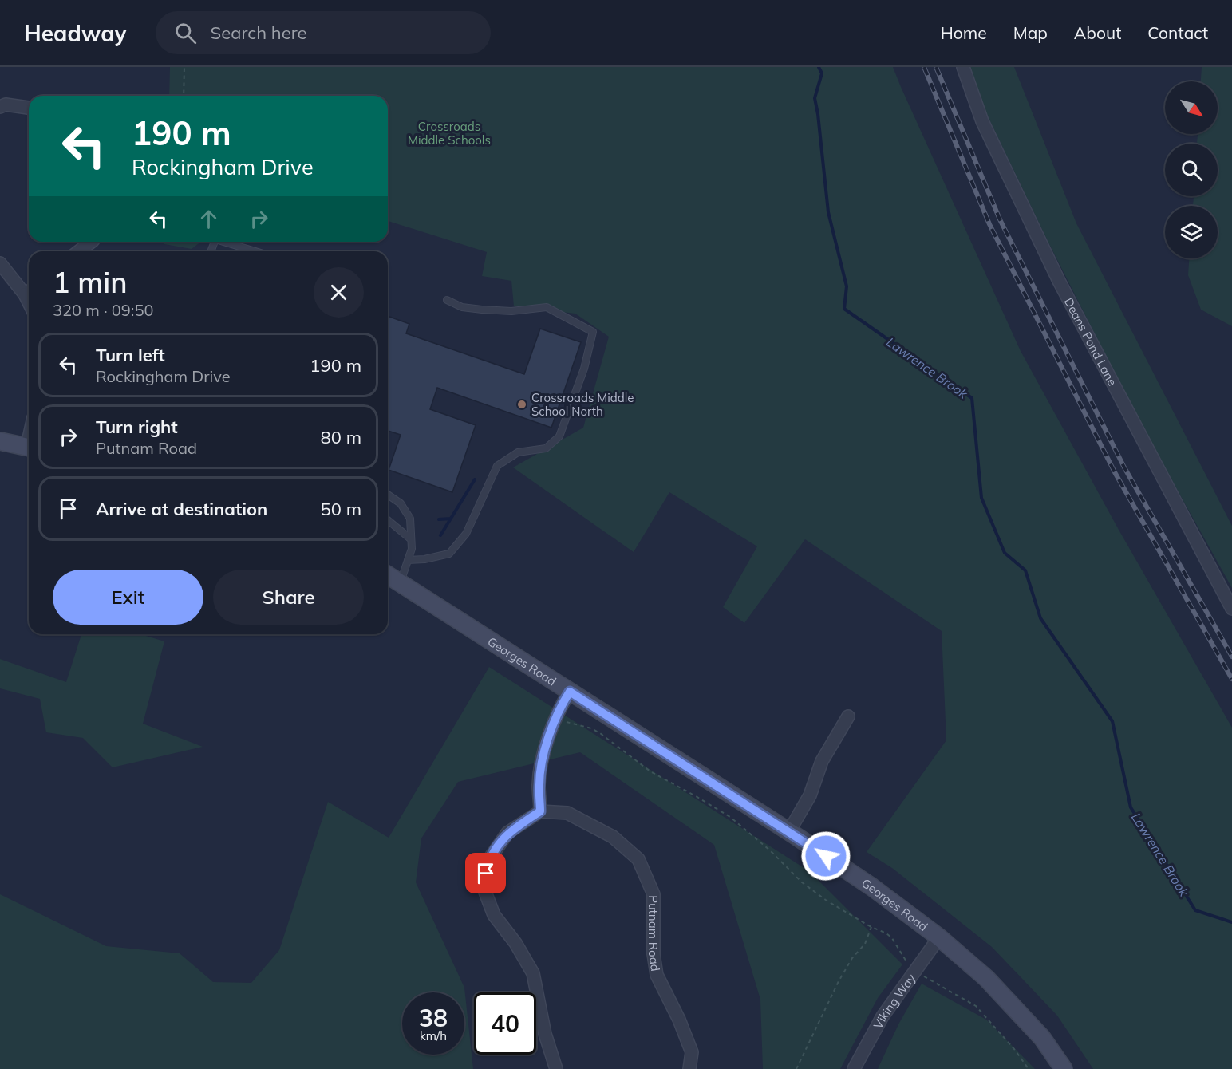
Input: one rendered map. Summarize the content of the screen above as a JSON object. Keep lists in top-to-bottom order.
{
  "streets": {
    "street": [
      "Deans Pond Lane",
      "Georges Road",
      "Putnam Road",
      "Viking Way"
    ]
  },
  "crossings": [
    ["Georges Road", "Viking Way"]
  ],
  "water": ["Lawrence Brook"],
  "parks": ["Crossroads Middle Schools"],
  "places": ["Crossroads Middle School North"],
  "north": "bottom right",
  "page": {
    "header": "Headway",
    "search": "Search here",
    "nav": [
      "Home",
      "Map",
      "About",
      "Contact"
    ],
    "turn": ["190 m", "Rockingham Drive"],
    "heading": ["1 min", "320 m · 09:50"],
    "list": [
      {
        "name": "Turn left",
        "note": "Rockingham Drive",
        "value": "190 m"
      },
      {
        "name": "Turn right",
        "note": "Putnam Road",
        "value": "80 m"
      },
      {
        "name": "Arrive at destination",
        "value": "50 m"
      }
    ],
    "buttons": ["Exit", "Share"],
    "speed": "38 km/h",
    "limit": "40"
  }
}
